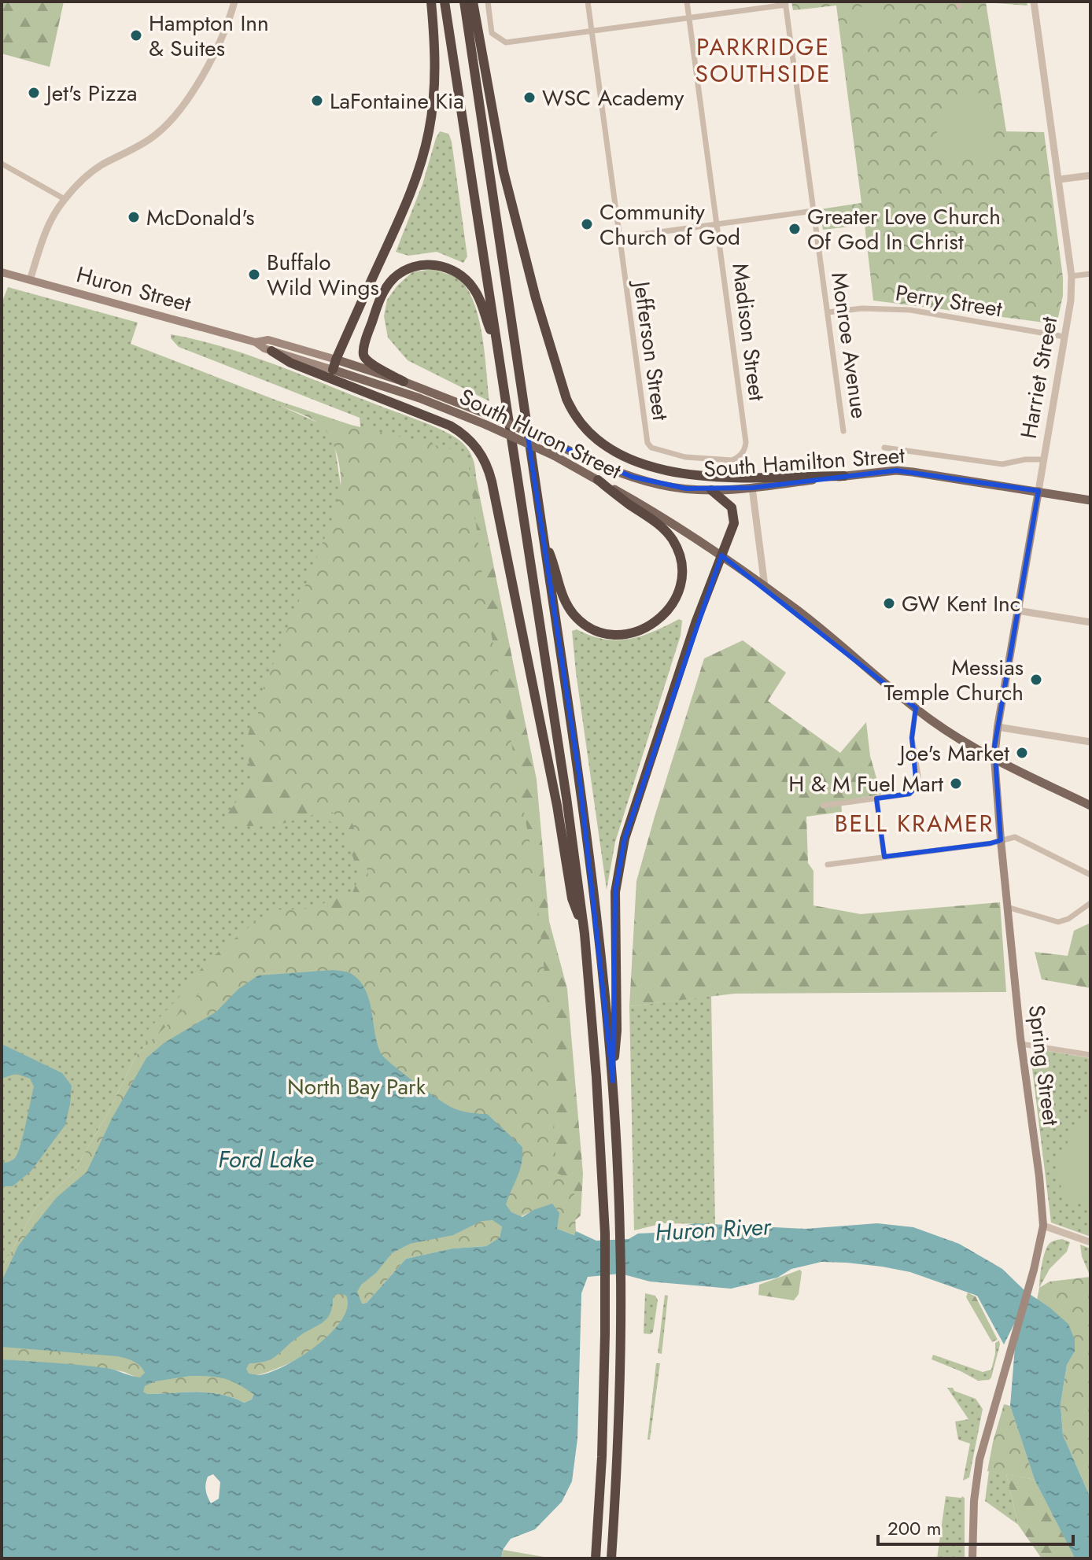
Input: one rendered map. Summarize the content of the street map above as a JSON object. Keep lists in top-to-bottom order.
{
  "streets": {
    "main road": [
      "Huron Street",
      "Harriet Street",
      "South Huron Street",
      "South Hamilton Street",
      "Spring Street"
    ],
    "street": [
      "Perry Street",
      "Madison Street",
      "Monroe Avenue",
      "Jefferson Street"
    ]
  },
  "crossings": [
    ["Huron Street", "South Huron Street"],
    ["Perry Street", "Monroe Avenue"],
    ["Perry Street", "Harriet Street"],
    ["Madison Street", "Jefferson Street"],
    ["Harriet Street", "South Huron Street"],
    ["Harriet Street", "South Hamilton Street"],
    ["Harriet Street", "Spring Street"],
    ["South Huron Street", "South Hamilton Street"],
    ["South Huron Street", "Spring Street"]
  ],
  "districts": ["PARKRIDGE SOUTHSIDE", "BELL KRAMER"],
  "water": ["Ford Lake", "Huron River"],
  "parks": ["North Bay Park"],
  "places": [
    "Hampton Inn & Suites",
    "Jet's Pizza",
    "WSC Academy",
    "LaFontaine Kia",
    "McDonald's",
    "Community Church of God",
    "Greater Love Church Of God In Christ",
    "Buffalo Wild Wings",
    "GW Kent Inc",
    "Messias Temple Church",
    "Joe's Market",
    "H & M Fuel Mart"
  ],
  "scale_bar": "200 m"
}
